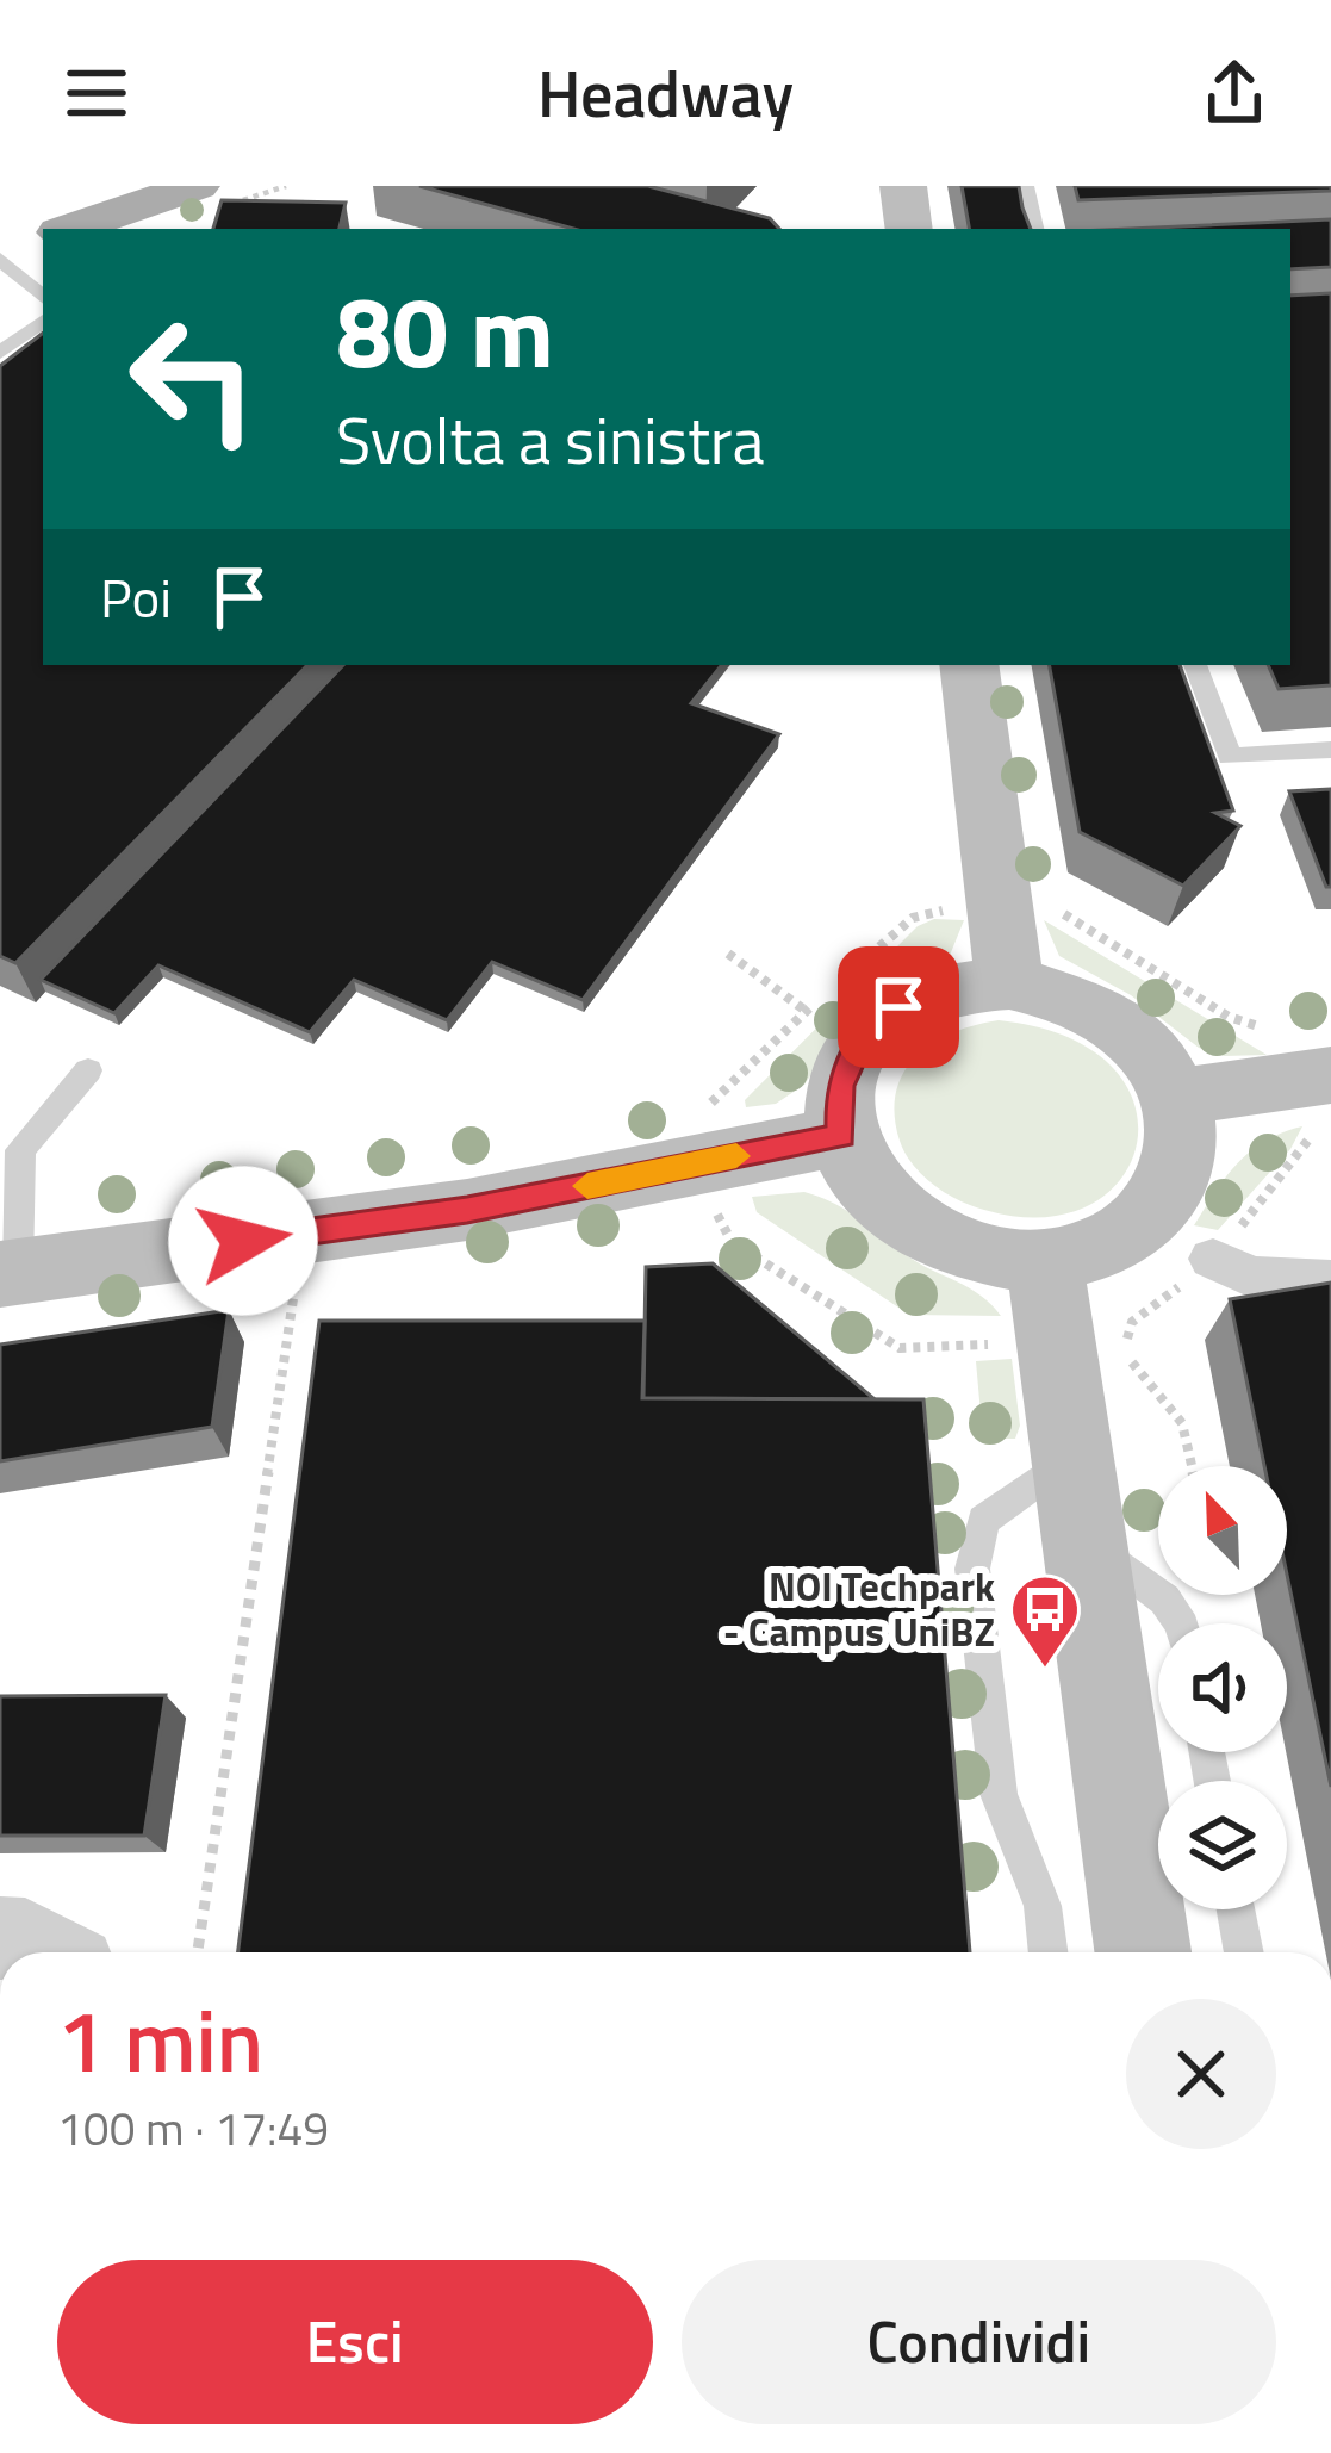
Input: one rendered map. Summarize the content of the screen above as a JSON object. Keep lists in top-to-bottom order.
{
  "places": {
    "bus stop": ["NOI Techpark - Campus UniBZ"]
  },
  "north": "top left",
  "page": {
    "header": "Headway",
    "turn": ["80 m", "Svolta a sinistra"],
    "then": "Poi",
    "heading": ["1 min", "100 m · 17:49"],
    "buttons": ["Esci", "Condividi"]
  }
}
